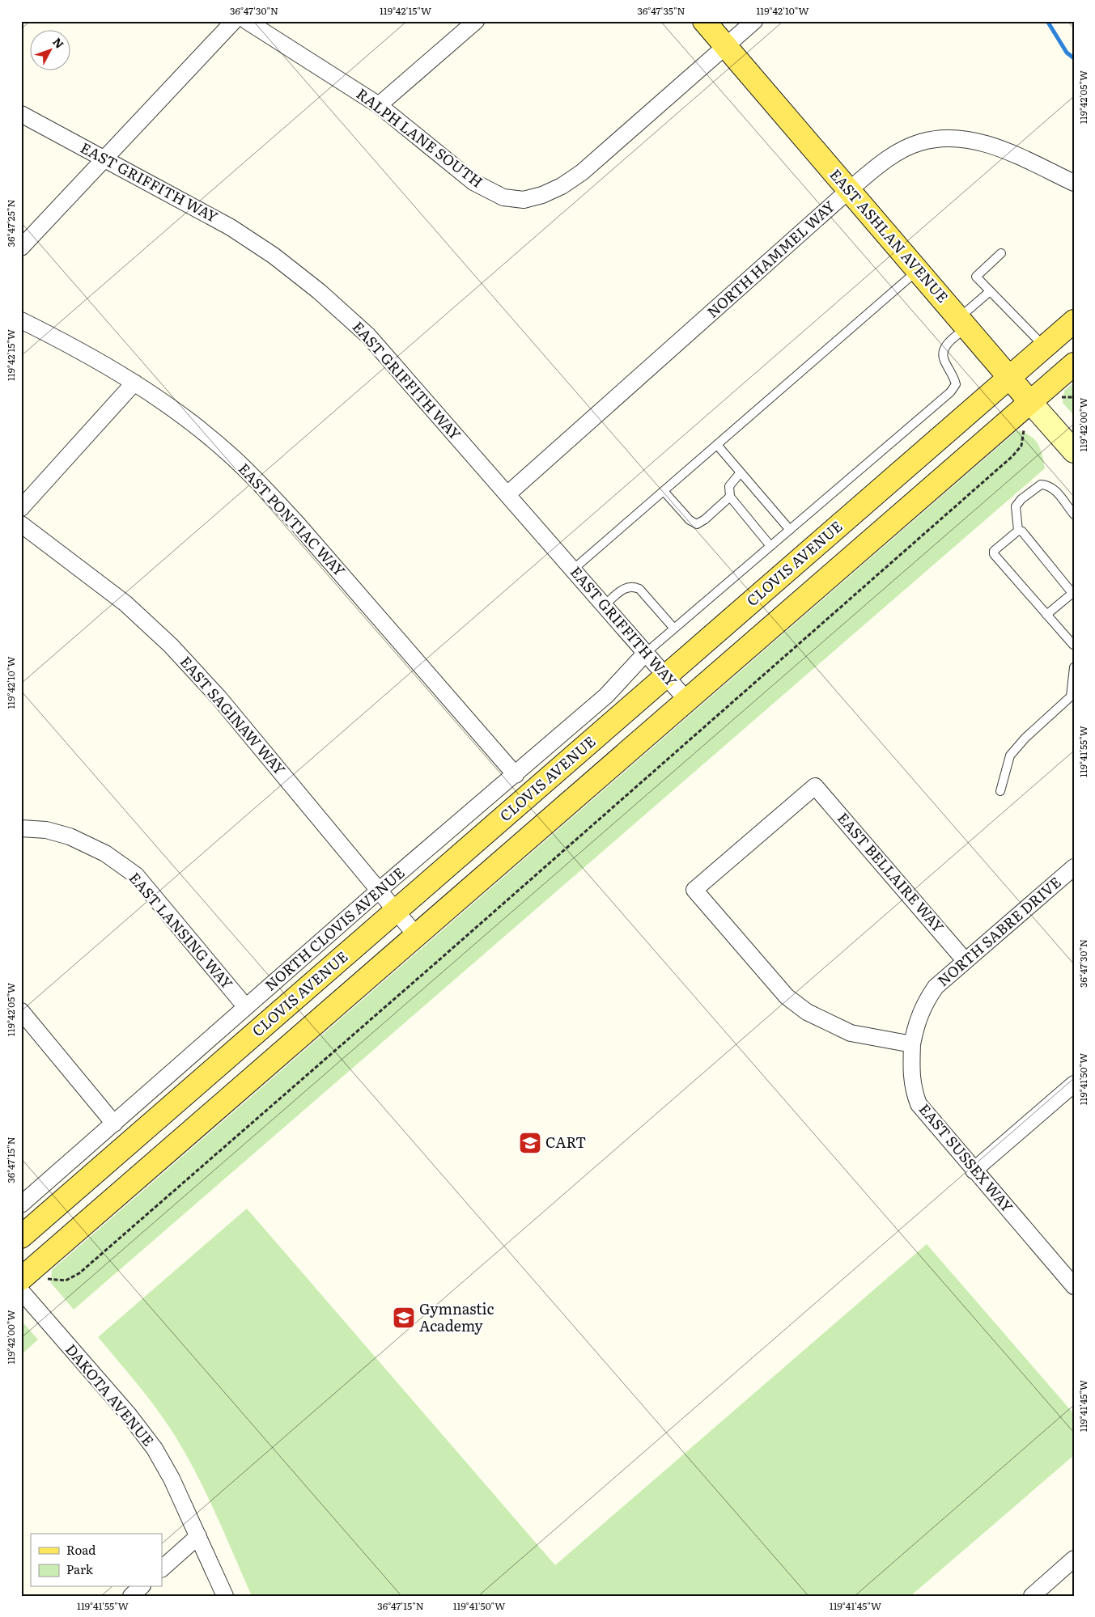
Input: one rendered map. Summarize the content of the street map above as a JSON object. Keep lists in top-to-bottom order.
{
  "streets": {
    "main road": ["EAST ASHLAN AVENUE", "CLOVIS AVENUE"],
    "street": [
      "RALPH LANE SOUTH",
      "EAST GRIFFITH WAY",
      "NORTH HAMMEL WAY",
      "EAST PONTIAC WAY",
      "EAST SAGINAW WAY",
      "EAST BELLAIRE WAY",
      "NORTH CLOVIS AVENUE",
      "EAST LANSING WAY",
      "NORTH SABRE DRIVE",
      "EAST SUSSEX WAY",
      "DAKOTA AVENUE"
    ]
  },
  "crossings": [
    ["RALPH LANE SOUTH", "EAST ASHLAN AVENUE"],
    ["EAST GRIFFITH WAY", "NORTH HAMMEL WAY"],
    ["EAST GRIFFITH WAY", "CLOVIS AVENUE"],
    ["EAST GRIFFITH WAY", "NORTH CLOVIS AVENUE"],
    ["EAST ASHLAN AVENUE", "NORTH HAMMEL WAY"],
    ["EAST ASHLAN AVENUE", "CLOVIS AVENUE"],
    ["EAST PONTIAC WAY", "NORTH CLOVIS AVENUE"],
    ["CLOVIS AVENUE", "EAST SAGINAW WAY"],
    ["EAST SAGINAW WAY", "NORTH CLOVIS AVENUE"],
    ["EAST BELLAIRE WAY", "NORTH SABRE DRIVE"],
    ["EAST BELLAIRE WAY", "EAST SUSSEX WAY"],
    ["NORTH CLOVIS AVENUE", "EAST LANSING WAY"],
    ["NORTH SABRE DRIVE", "EAST SUSSEX WAY"]
  ],
  "places": {
    "school or university": ["CART", "Gymnastic Academy"]
  },
  "legend": ["Road", "Park"],
  "north": "top right",
  "coordinates": [
    "36°47'30\"N",
    "119°42'15\"W",
    "36°47'35\"N",
    "119°42'10\"W",
    "119°42'05\"W",
    "36°47'25\"N",
    "119°42'00\"W",
    "119°41'55\"W",
    "119°41'50\"W",
    "36°47'15\"N",
    "119°41'45\"W"
  ]
}
